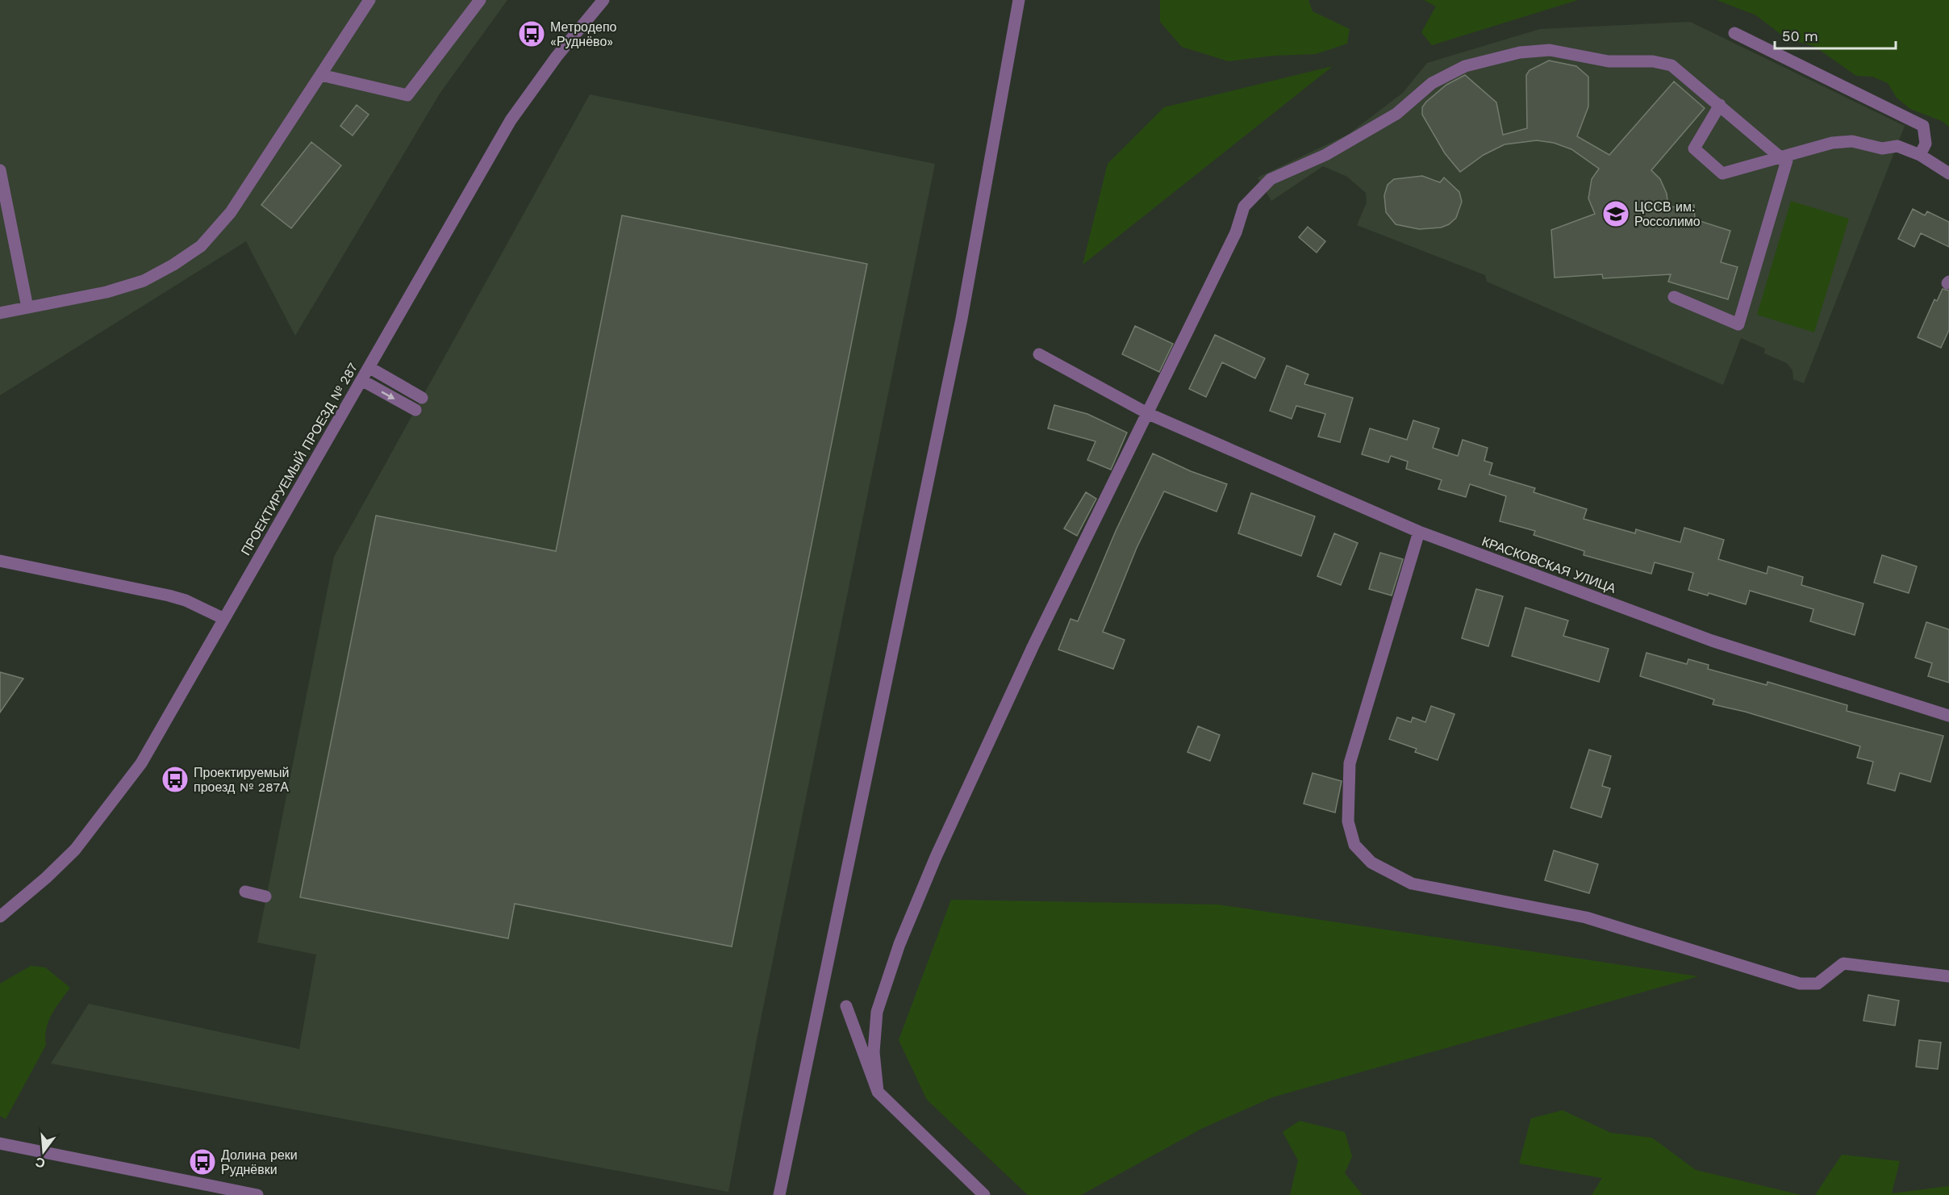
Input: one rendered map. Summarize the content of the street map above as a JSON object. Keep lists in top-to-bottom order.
{
  "streets": {
    "street": ["ПРОЕКТИРУЕМЫЙ ПРОЕЗД № 287", "КРАСКОВСКАЯ УЛИЦА"]
  },
  "places": {
    "bus stop": ["Метродепо «Руднёво»", "Проектируемый проезд № 287А", "Долина реки Руднёвки"],
    "school or university": ["ЦССВ им. Россолимо"]
  },
  "scale_bar": "50 m",
  "north": "bottom"
}
